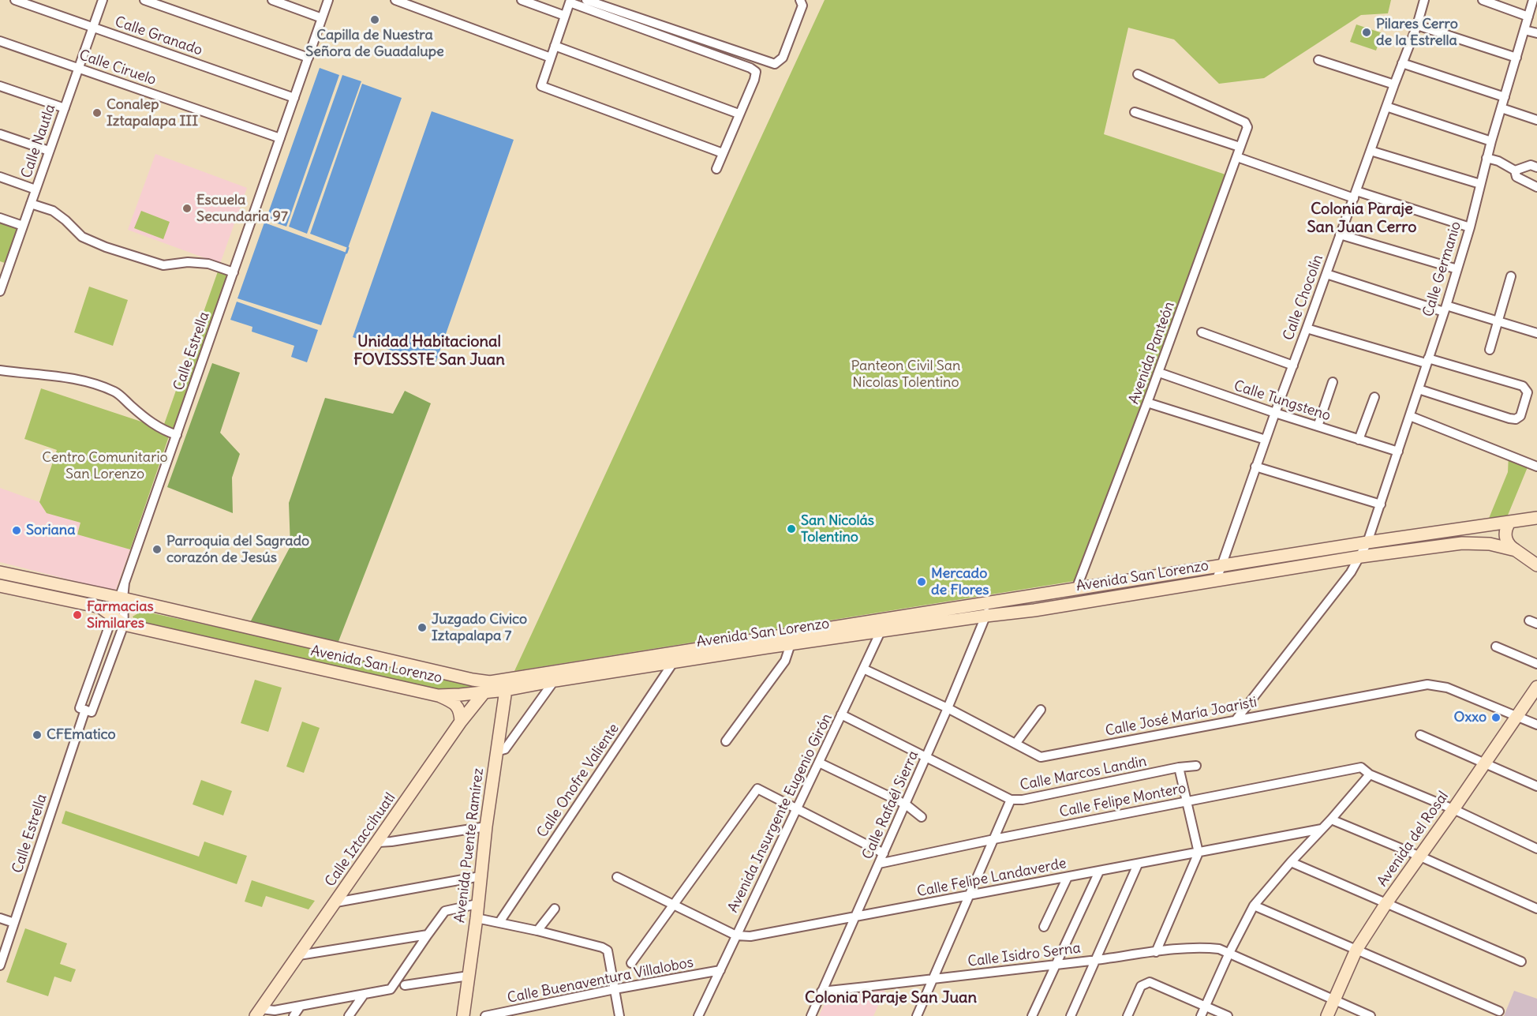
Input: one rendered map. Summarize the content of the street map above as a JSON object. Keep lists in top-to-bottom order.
{
  "streets": {
    "main road": [
      "Avenida San Lorenzo",
      "Avenida del Rosal",
      "Calle Iztaccihuatl",
      "Avenida Puente Ramírez"
    ],
    "street": [
      "Calle Granado",
      "Calle Ciruelo",
      "Calle Nautla",
      "Calle Germanio",
      "Calle Chocolín",
      "Calle Estrella",
      "Avenida Panteón",
      "Calle Tungsteno",
      "Calle José María Joaristi",
      "Calle Marcos Landin",
      "Calle Onofre Valiente",
      "Calle Felipe Montero",
      "Calle Rafaél Sierra",
      "Avenida Insurgente Eugenio Girón",
      "Calle Felipe Landaverde",
      "Calle Isidro Serna",
      "Calle Buenaventura Villalobos"
    ]
  },
  "crossings": [
    ["Calle Granado", "Calle Nautla"],
    ["Calle Granado", "Calle Estrella"],
    ["Calle Ciruelo", "Calle Nautla"],
    ["Calle Ciruelo", "Calle Estrella"],
    ["Calle Germanio", "Calle Tungsteno"],
    ["Calle Germanio", "Avenida San Lorenzo"],
    ["Calle Germanio", "Calle José María Joaristi"],
    ["Calle Chocolín", "Calle Tungsteno"],
    ["Calle Chocolín", "Avenida San Lorenzo"],
    ["Calle Estrella", "Avenida San Lorenzo"],
    ["Avenida Panteón", "Calle Tungsteno"],
    ["Avenida Panteón", "Avenida San Lorenzo"],
    ["Avenida San Lorenzo", "Calle Onofre Valiente"],
    ["Avenida San Lorenzo", "Calle Rafaél Sierra"],
    ["Avenida San Lorenzo", "Avenida Insurgente Eugenio Girón"],
    ["Avenida San Lorenzo", "Calle Iztaccihuatl"],
    ["Avenida San Lorenzo", "Avenida Puente Ramírez"],
    ["Calle José María Joaristi", "Calle Rafaél Sierra"],
    ["Calle José María Joaristi", "Avenida Insurgente Eugenio Girón"],
    ["Calle José María Joaristi", "Avenida del Rosal"],
    ["Calle Marcos Landin", "Calle Rafaél Sierra"],
    ["Calle Marcos Landin", "Avenida Insurgente Eugenio Girón"],
    ["Calle Felipe Montero", "Calle Rafaél Sierra"],
    ["Calle Rafaél Sierra", "Calle Felipe Landaverde"],
    ["Calle Rafaél Sierra", "Calle Isidro Serna"],
    ["Avenida Insurgente Eugenio Girón", "Calle Felipe Landaverde"],
    ["Avenida Insurgente Eugenio Girón", "Calle Buenaventura Villalobos"],
    ["Avenida del Rosal", "Calle Isidro Serna"]
  ],
  "districts": ["Colonia Paraje San Juan Cerro", "Unidad Habitacional FOVISSSTE San Juan", "Colonia Paraje San Juan"],
  "parks": ["Panteon Civil San Nicolas Tolentino", "Centro Comunitario San Lorenzo"],
  "places": [
    "Capilla de Nuestra Señora de Guadalupe",
    "Pilares Cerro de la Estrella",
    "Conalep Iztapalapa III",
    "Escuela Secundaria 97",
    "San Nicolás Tolentino",
    "Soriana",
    "Parroquia del Sagrado corazón de Jesús",
    "Mercado de Flores",
    "Farmacias Similares",
    "Juzgado Civico Iztapalapa 7",
    "Oxxo",
    "CFEmatico"
  ]
}
